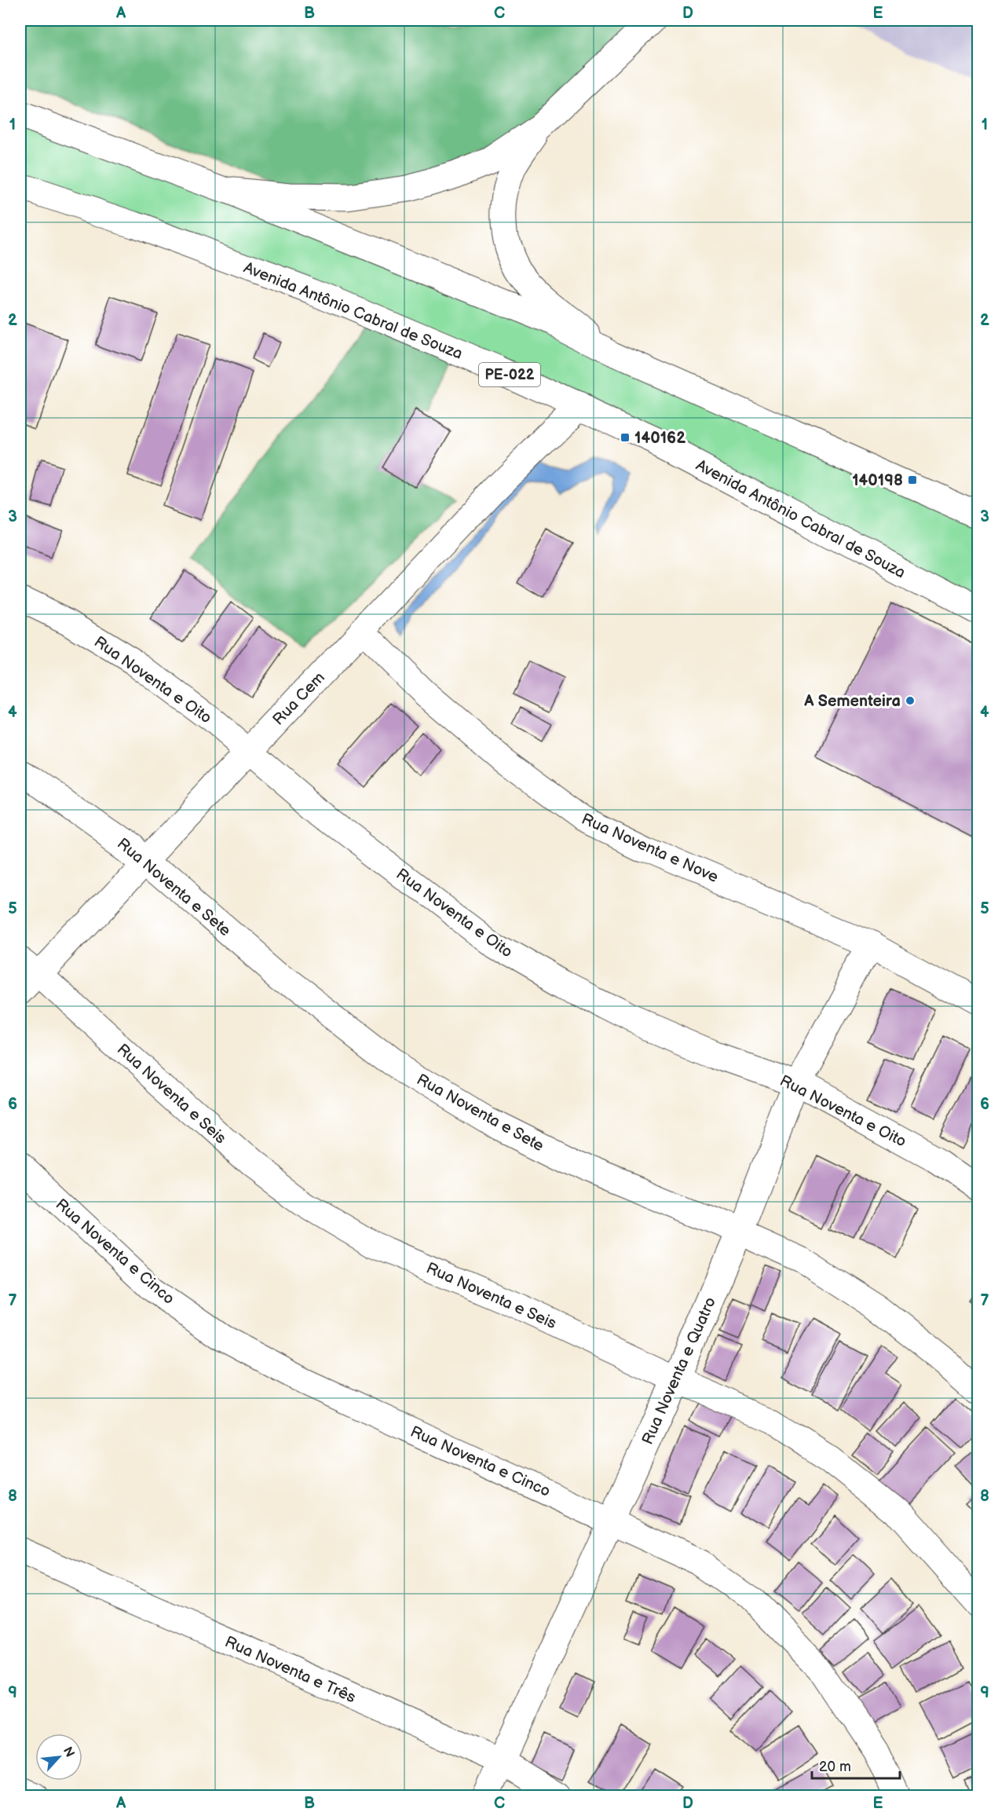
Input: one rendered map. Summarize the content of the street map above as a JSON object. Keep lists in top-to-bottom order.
{
  "streets": {
    "main road": [
      "Avenida Antônio Cabral de Souza",
      "PE-022",
      "Rua Noventa e Oito",
      "Rua Cem",
      "Rua Noventa e Nove",
      "Rua Noventa e Sete",
      "Rua Noventa e Seis",
      "Rua Noventa e Cinco",
      "Rua Noventa e Quatro",
      "Rua Noventa e Três"
    ]
  },
  "crossings": [
    ["Avenida Antônio Cabral de Souza", "Rua Cem"],
    ["Rua Noventa e Oito", "Rua Cem"],
    ["Rua Noventa e Oito", "Rua Noventa e Quatro"],
    ["Rua Cem", "Rua Noventa e Nove"],
    ["Rua Cem", "Rua Noventa e Sete"],
    ["Rua Cem", "Rua Noventa e Seis"],
    ["Rua Noventa e Nove", "Rua Noventa e Quatro"],
    ["Rua Noventa e Sete", "Rua Noventa e Quatro"],
    ["Rua Noventa e Seis", "Rua Noventa e Quatro"],
    ["Rua Noventa e Cinco", "Rua Noventa e Quatro"],
    ["Rua Noventa e Quatro", "Rua Noventa e Três"]
  ],
  "places": {
    "transit": ["140162", "140198"],
    "other": ["A Sementeira"]
  },
  "scale_bar": "20 m",
  "north": "top right",
  "grid": {
    "columns": [
      "A",
      "B",
      "C",
      "D",
      "E"
    ],
    "rows": [
      "1",
      "2",
      "3",
      "4",
      "5",
      "6",
      "7",
      "8",
      "9"
    ]
  }
}
